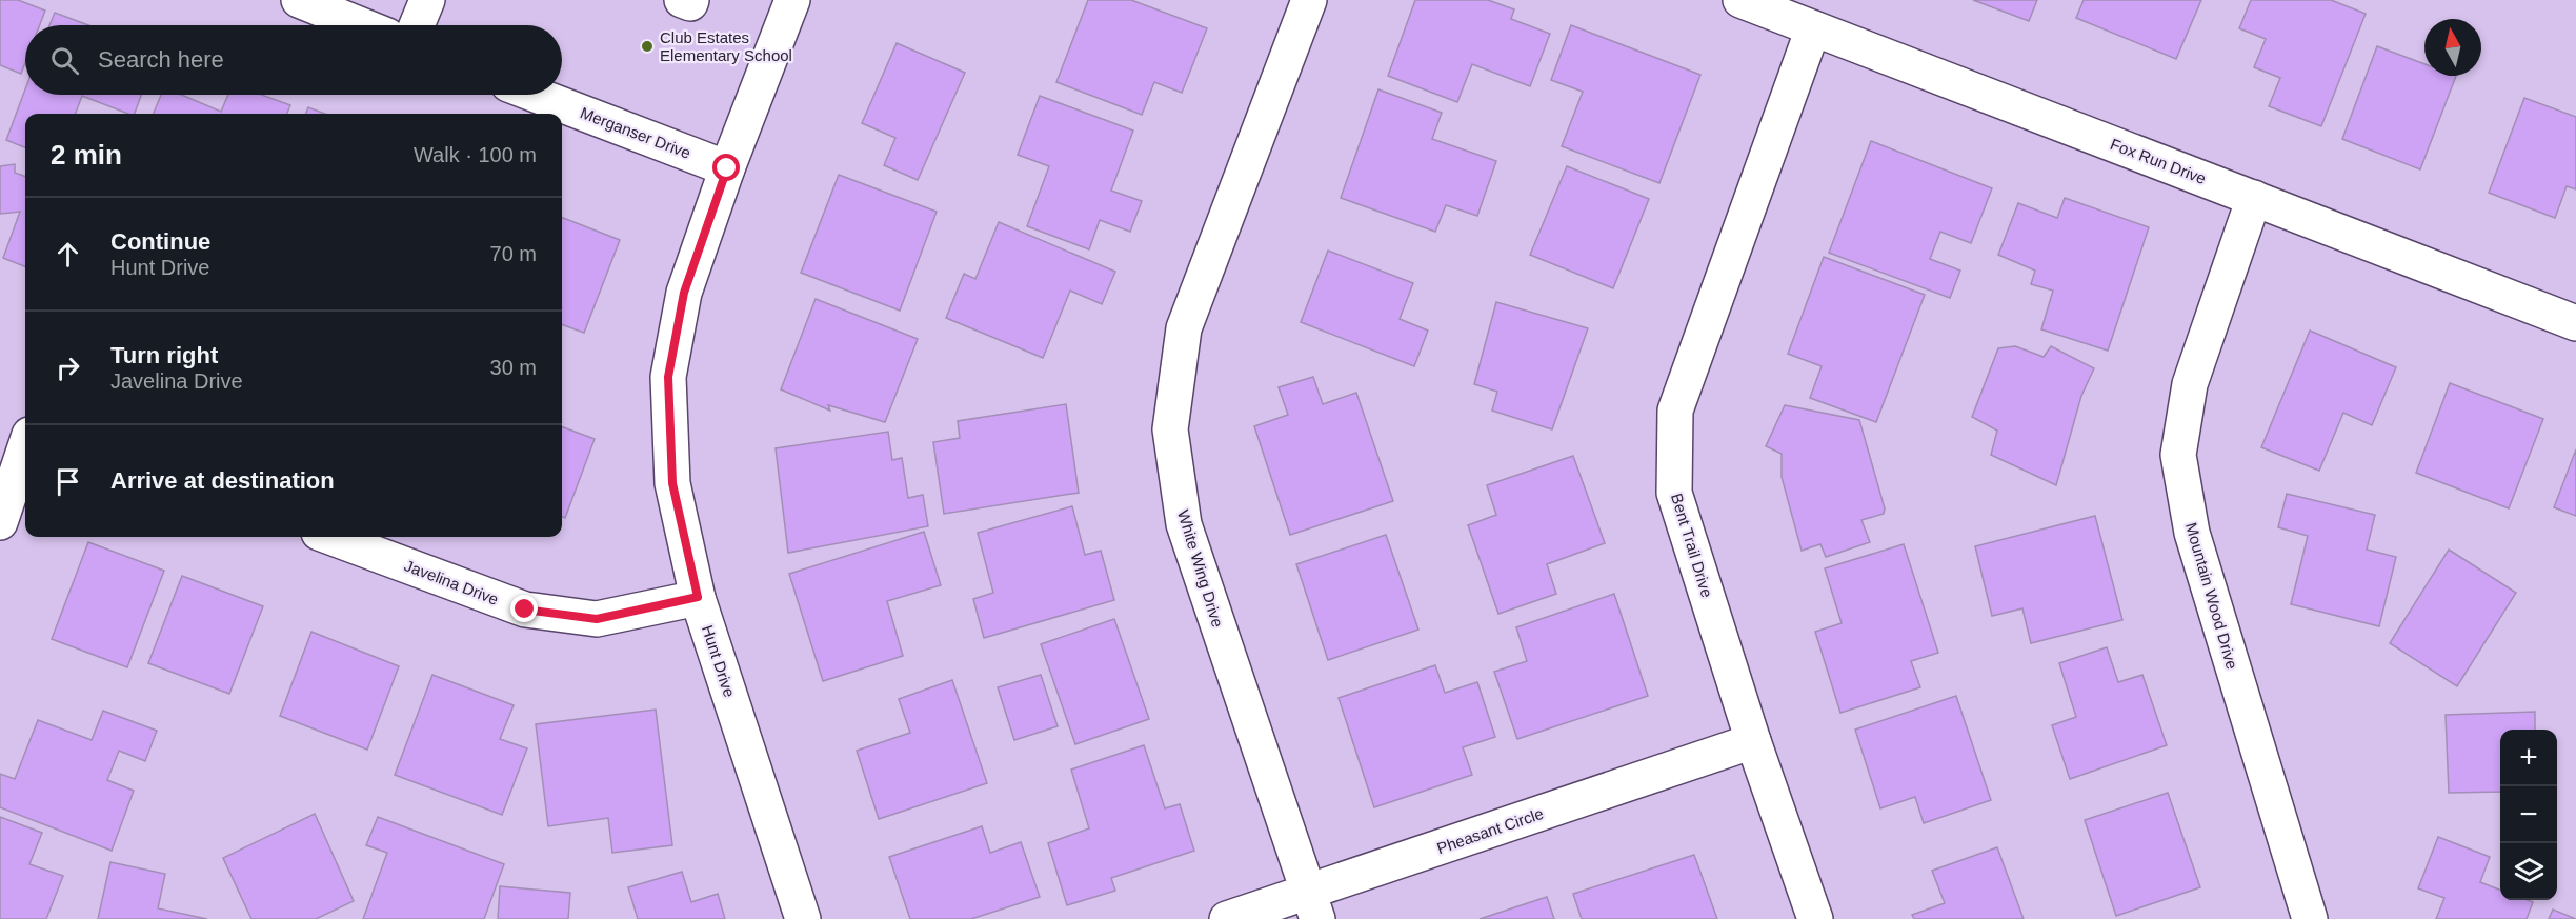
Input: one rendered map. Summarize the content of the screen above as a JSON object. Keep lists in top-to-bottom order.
{
  "streets": {
    "street": [
      "Merganser Drive",
      "Fox Run Drive",
      "Bent Trail Drive",
      "White Wing Drive",
      "Javelina Drive",
      "Mountain Wood Drive",
      "Hunt Drive",
      "Pheasant Circle"
    ]
  },
  "crossings": [
    ["Merganser Drive", "Hunt Drive"],
    ["Fox Run Drive", "Bent Trail Drive"],
    ["Fox Run Drive", "Mountain Wood Drive"],
    ["Bent Trail Drive", "Pheasant Circle"],
    ["White Wing Drive", "Pheasant Circle"],
    ["Javelina Drive", "Hunt Drive"]
  ],
  "places": ["Club Estates Elementary School"],
  "north": "top",
  "page": {
    "search": "Search here",
    "heading": ["2 min", "Walk · 100 m"],
    "list": [
      ["Continue", "Hunt Drive", "70 m"],
      ["Turn right", "Javelina Drive", "30 m"],
      "Arrive at destination"
    ],
    "map_buttons": ["+", "−"]
  }
}
